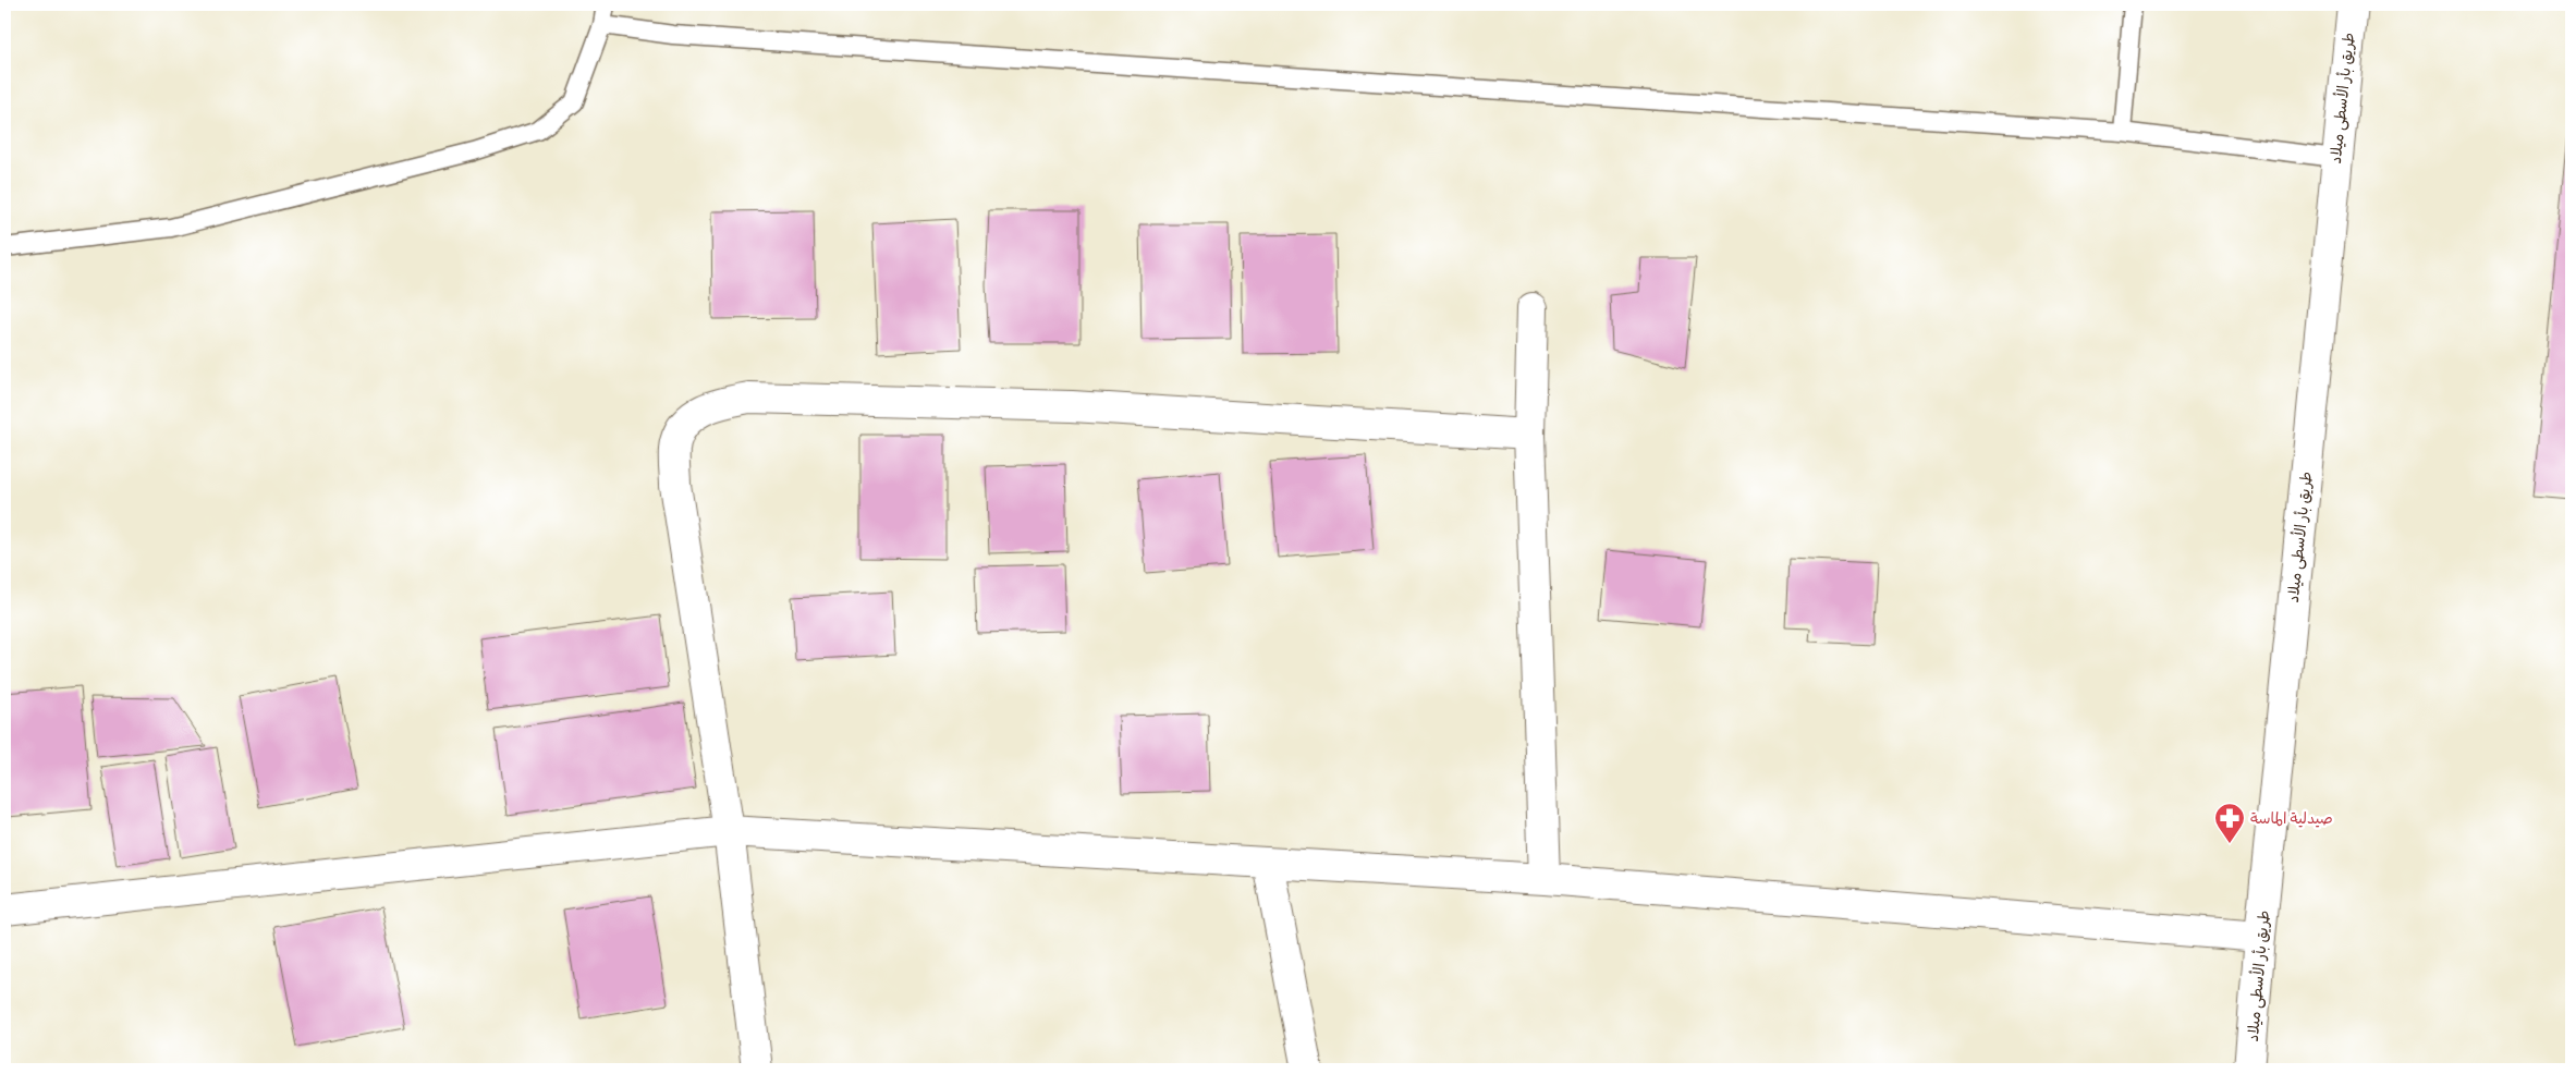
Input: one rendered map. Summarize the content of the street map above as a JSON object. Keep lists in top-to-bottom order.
{
  "streets": {
    "street": ["طريق بأر الأسطى ميلاد"]
  },
  "places": {
    "pharmacy": ["صيدلية الماسة"]
  }
}
